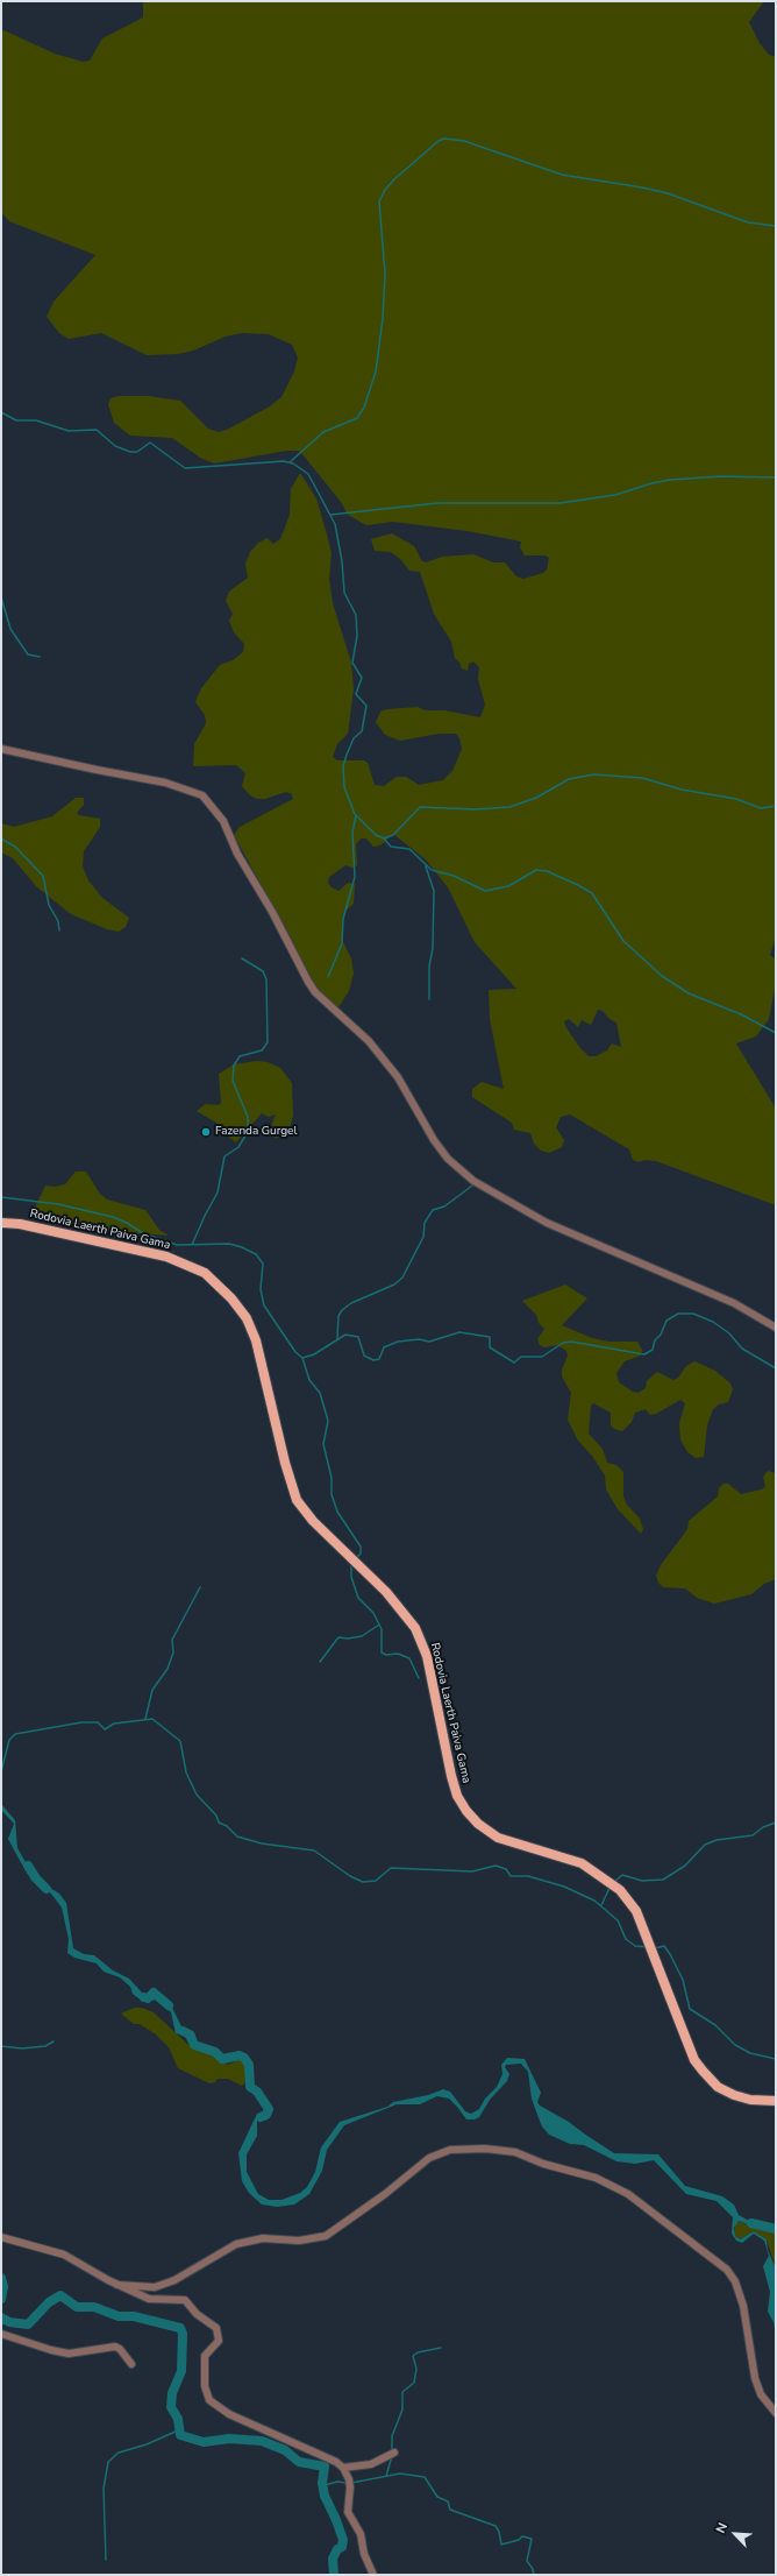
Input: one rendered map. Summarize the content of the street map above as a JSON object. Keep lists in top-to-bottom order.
{
  "streets": {
    "main road": ["Rodovia Laerth Paiva Gama"]
  },
  "places": ["Fazenda Gurgel"],
  "north": "top left"
}
